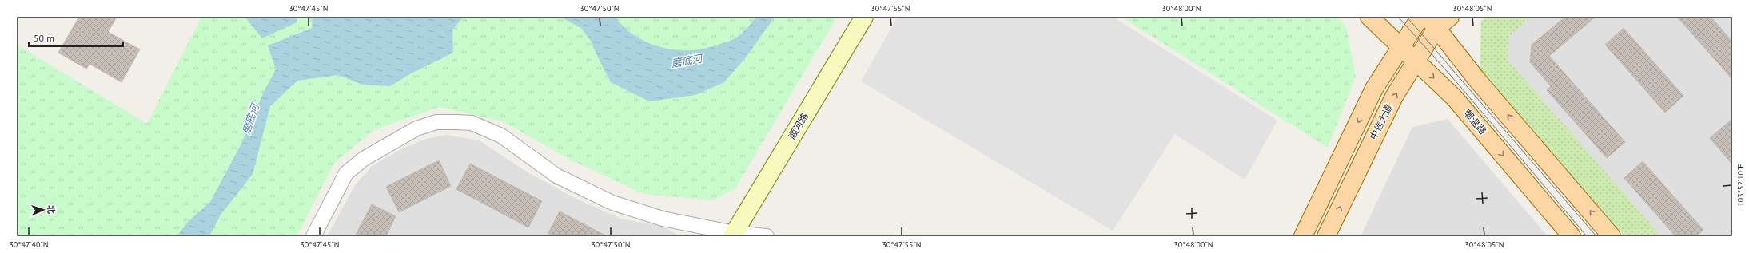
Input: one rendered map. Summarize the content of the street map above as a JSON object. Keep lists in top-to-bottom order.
{
  "streets": {
    "main road": ["中信大道", "郫温路"],
    "street": ["顺河路"]
  },
  "crossings": [
    ["中信大道", "郫温路"]
  ],
  "water": ["磨底河"],
  "scale_bar": "50 m",
  "north": "right",
  "coordinates": [
    "30°47'45\"N",
    "30°47'50\"N",
    "30°47'55\"N",
    "30°48'00\"N",
    "30°48'05\"N",
    "103°52'10\"E",
    "30°47'40\"N"
  ]
}
